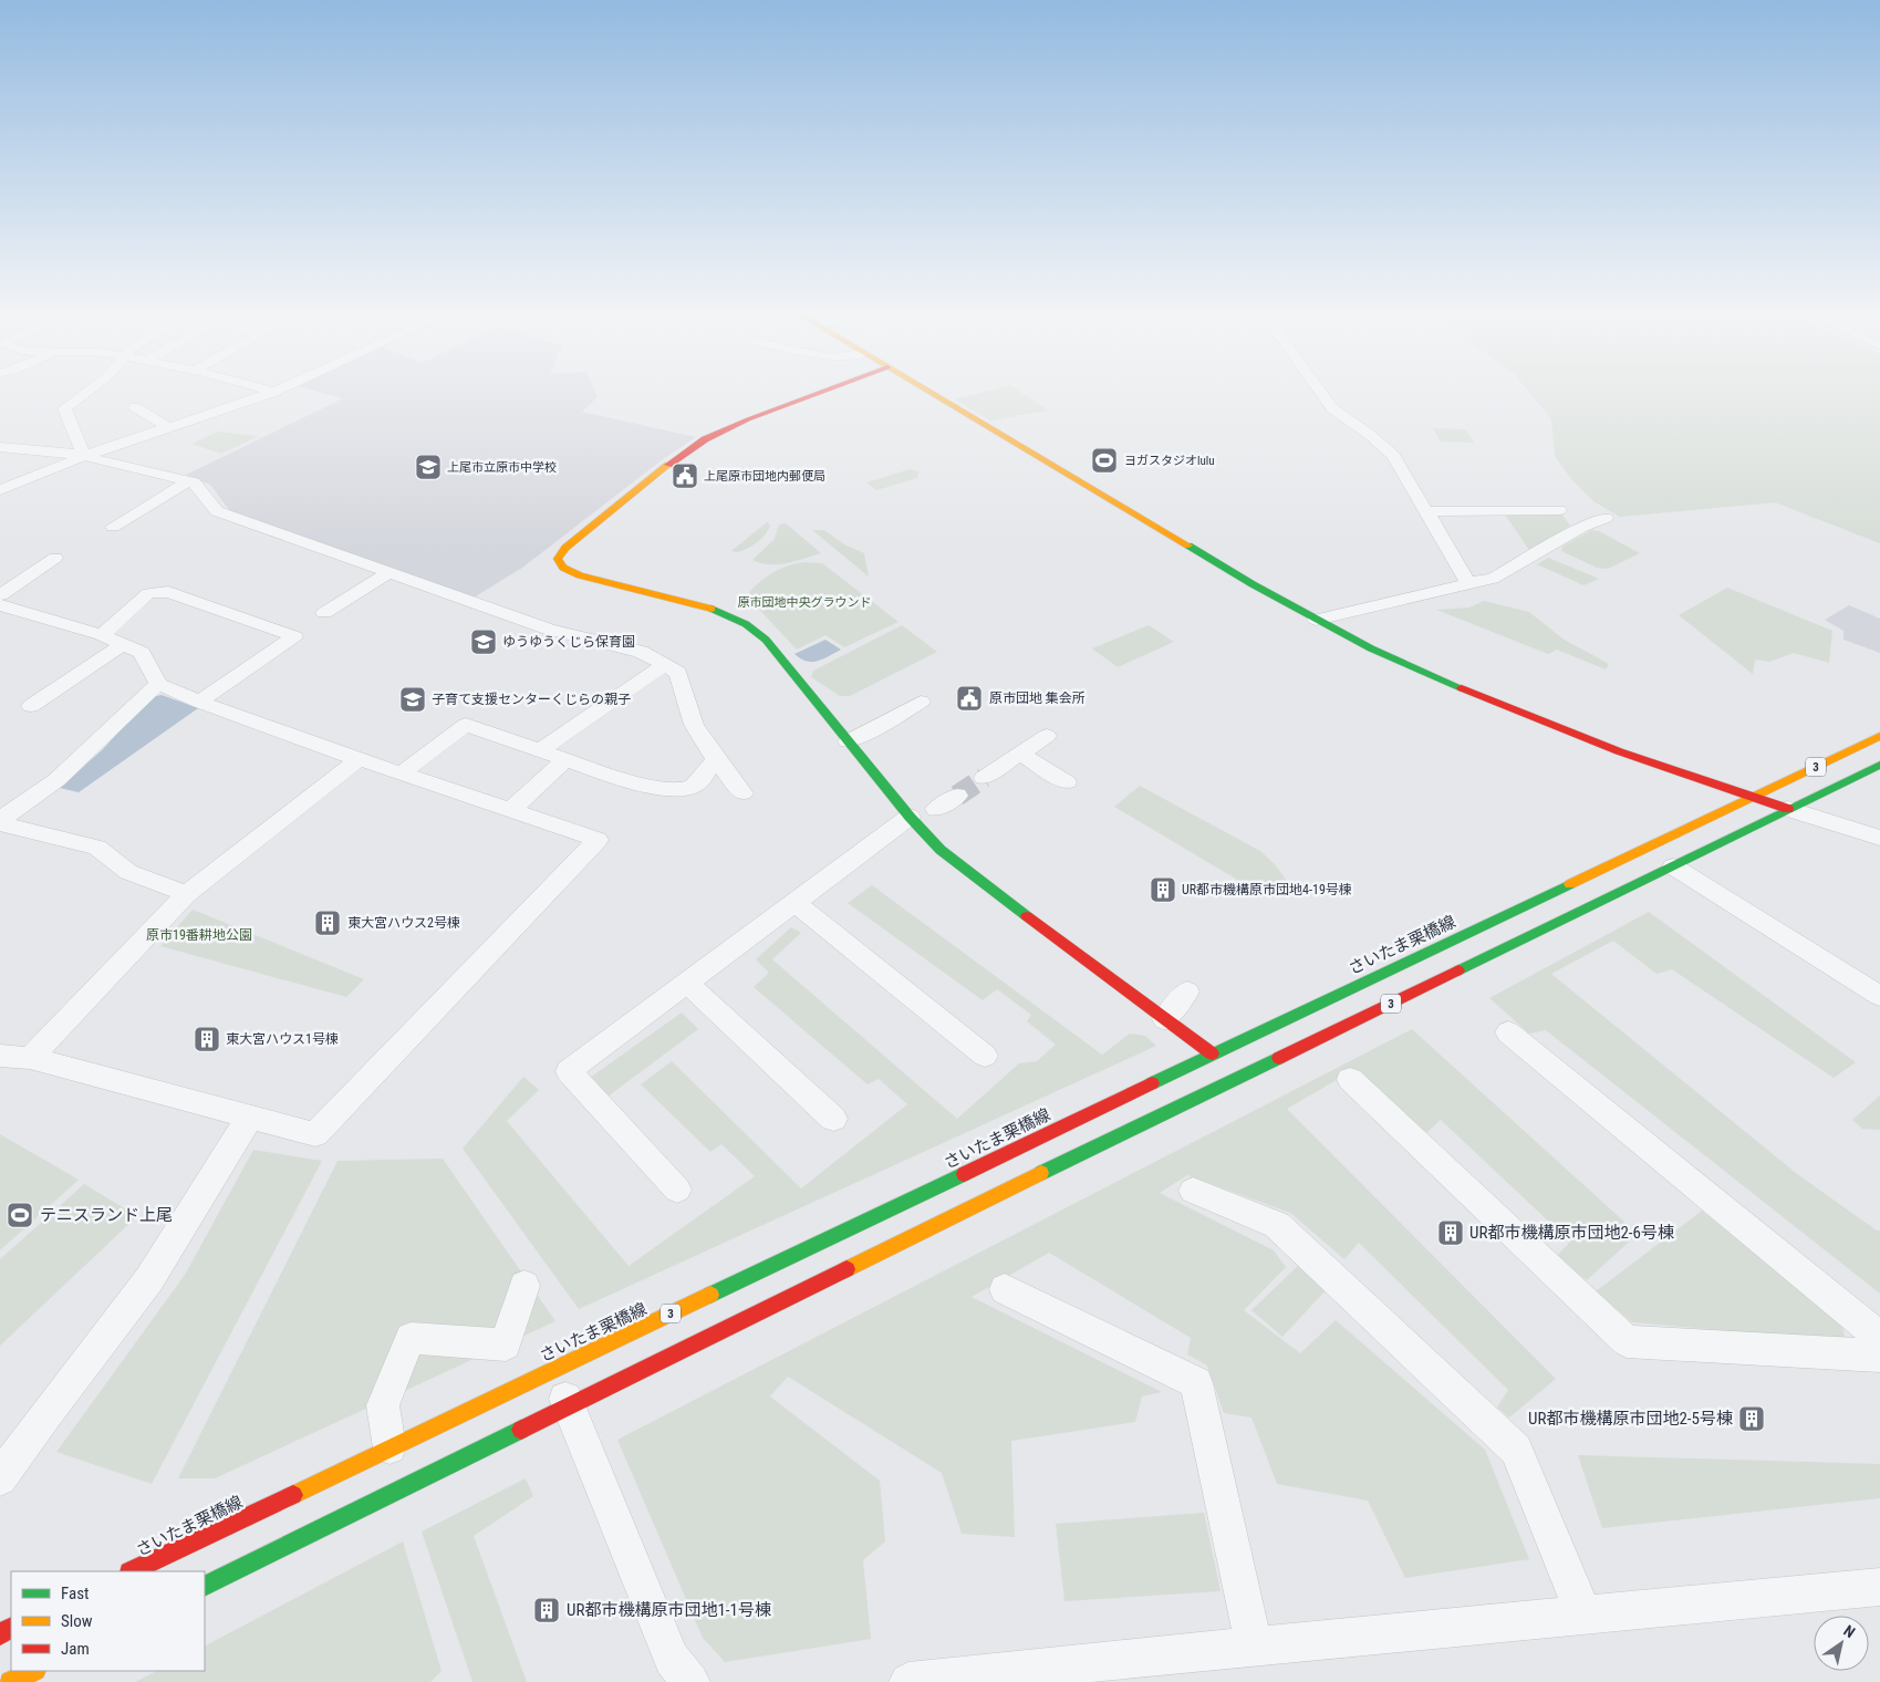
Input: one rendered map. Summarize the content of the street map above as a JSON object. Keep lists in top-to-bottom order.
{
  "streets": {
    "street": ["3", "さいたま栗橋線"]
  },
  "parks": ["原市団地中央グラウンド", "原市19番耕地公園"],
  "places": {
    "sports": ["ヨガスタジオlulu", "テニスランド上尾"],
    "school or university": ["上尾市立原市中学校", "ゆうゆうくじら保育園", "子育て支援センターくじらの親子"],
    "public building": ["上尾原市団地内郵便局", "原市団地 集会所"],
    "building": [
      "UR都市機構原市団地4-19号棟",
      "東大宮ハウス2号棟",
      "東大宮ハウス1号棟",
      "UR都市機構原市団地2-6号棟",
      "UR都市機構原市団地2-5号棟",
      "UR都市機構原市団地1-1号棟"
    ]
  },
  "legend": ["Fast", "Slow", "Jam"],
  "north": "top right"
}
